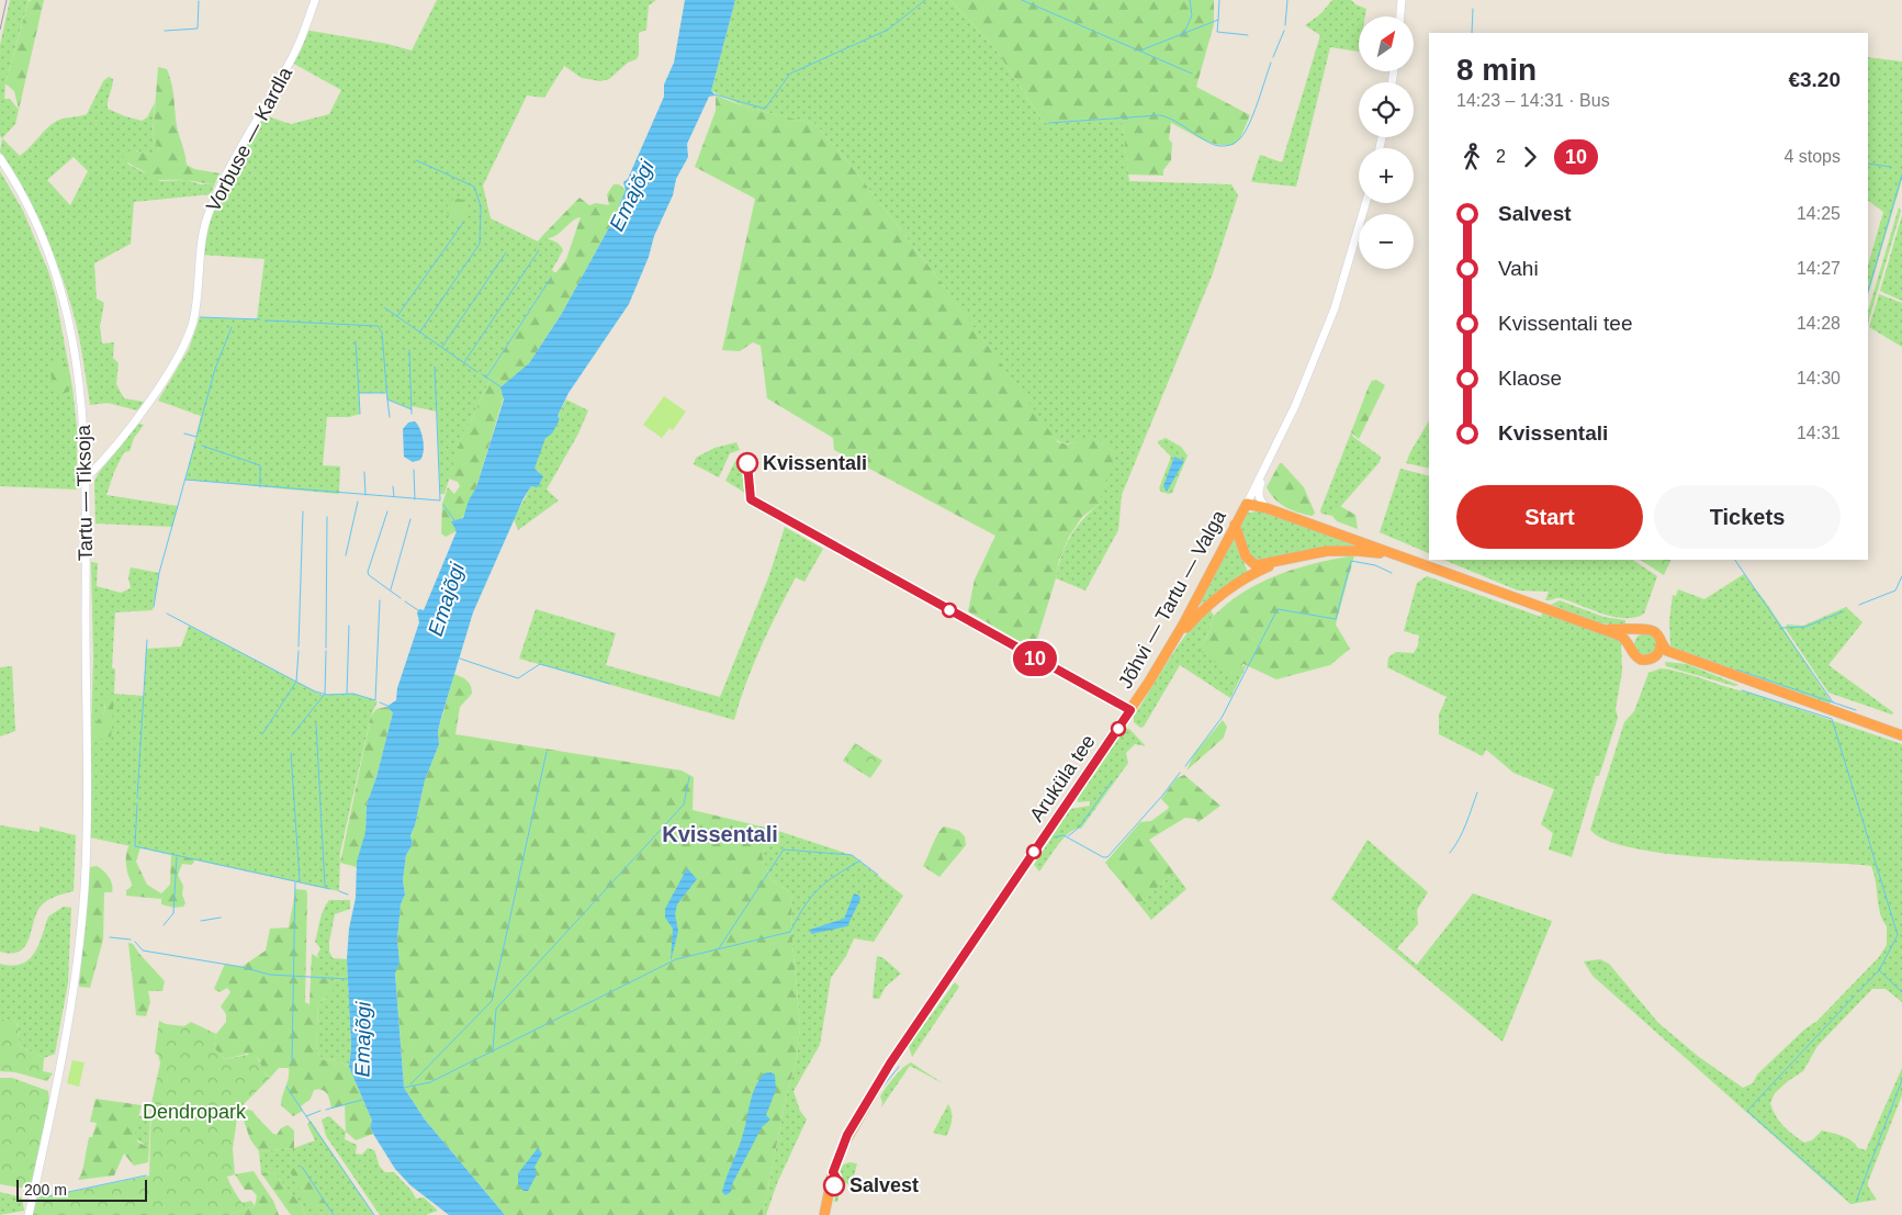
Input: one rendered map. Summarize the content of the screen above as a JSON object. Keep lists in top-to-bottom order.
{
  "streets": {
    "highway": ["Jõhvi — Tartu — Valga", "Aruküla tee"],
    "main road": ["Vorbuse — Kardla", "Tartu — Tiksoja"]
  },
  "crossings": [
    ["Vorbuse — Kardla", "Tartu — Tiksoja"],
    ["Jõhvi — Tartu — Valga", "Aruküla tee"]
  ],
  "districts": ["Kvissentali"],
  "water": ["Emajõgi"],
  "parks": ["Dendropark"],
  "places": ["Kvissentali", "Salvest"],
  "lines": ["bus line 10"],
  "scale_bar": "200 m",
  "north": "top right",
  "page": {
    "on_map": "10",
    "map_buttons": ["+", "−"],
    "heading": ["8 min", "14:23 – 14:31 · Bus", "€3.20"],
    "legs": ["2", "10", "4 stops"],
    "list": [
      {
        "name": "Salvest",
        "value": "14:25"
      },
      {
        "name": "Vahi",
        "value": "14:27"
      },
      {
        "name": "Kvissentali tee",
        "value": "14:28"
      },
      {
        "name": "Klaose",
        "value": "14:30"
      },
      {
        "name": "Kvissentali",
        "value": "14:31"
      }
    ],
    "buttons": ["Start", "Tickets"],
    "scale": "200 m"
  }
}
